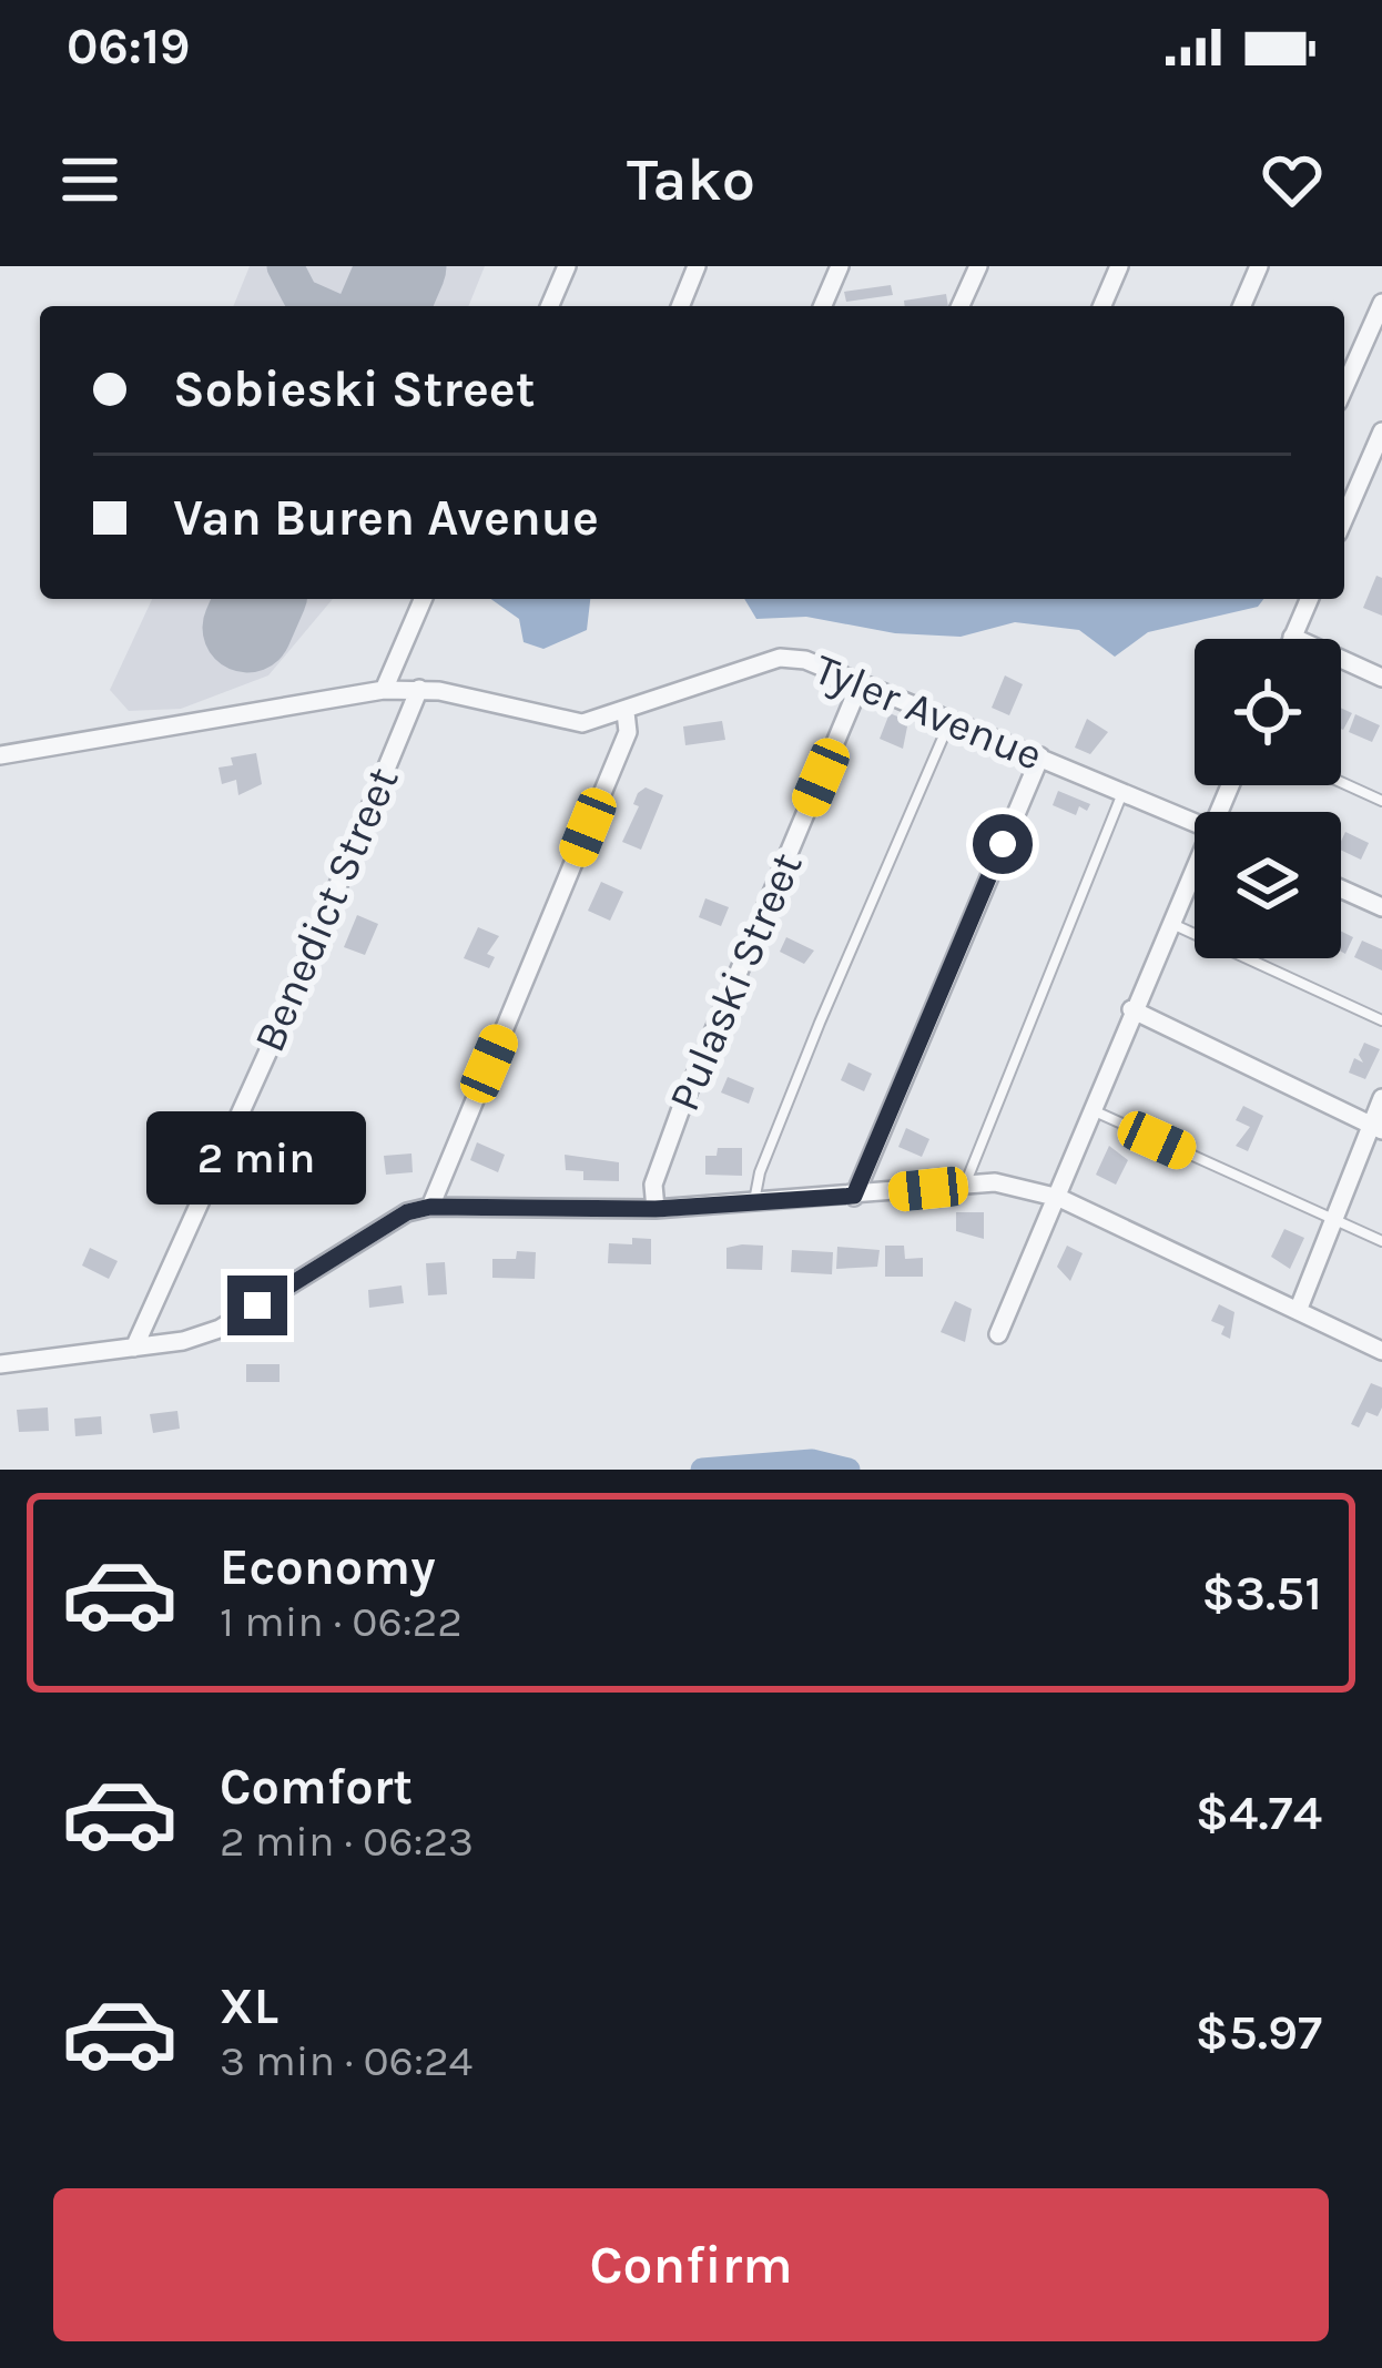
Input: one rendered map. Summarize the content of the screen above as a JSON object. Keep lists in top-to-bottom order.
{
  "streets": {
    "street": ["Tyler Avenue", "Benedict Street", "Pulaski Street"]
  },
  "crossings": [
    ["Tyler Avenue", "Benedict Street"],
    ["Tyler Avenue", "Pulaski Street"]
  ],
  "page": {
    "status": "06:19",
    "header": "Tako",
    "banner": ["Sobieski Street", "Van Buren Avenue"],
    "bubble": "2 min",
    "list": [
      {
        "name": "Economy",
        "note": "1 min · 06:22",
        "value": "$3.51"
      },
      {
        "name": "Comfort",
        "note": "2 min · 06:23",
        "value": "$4.74"
      },
      {
        "name": "XL",
        "note": "3 min · 06:24",
        "value": "$5.97"
      }
    ],
    "buttons": "Confirm"
  }
}
